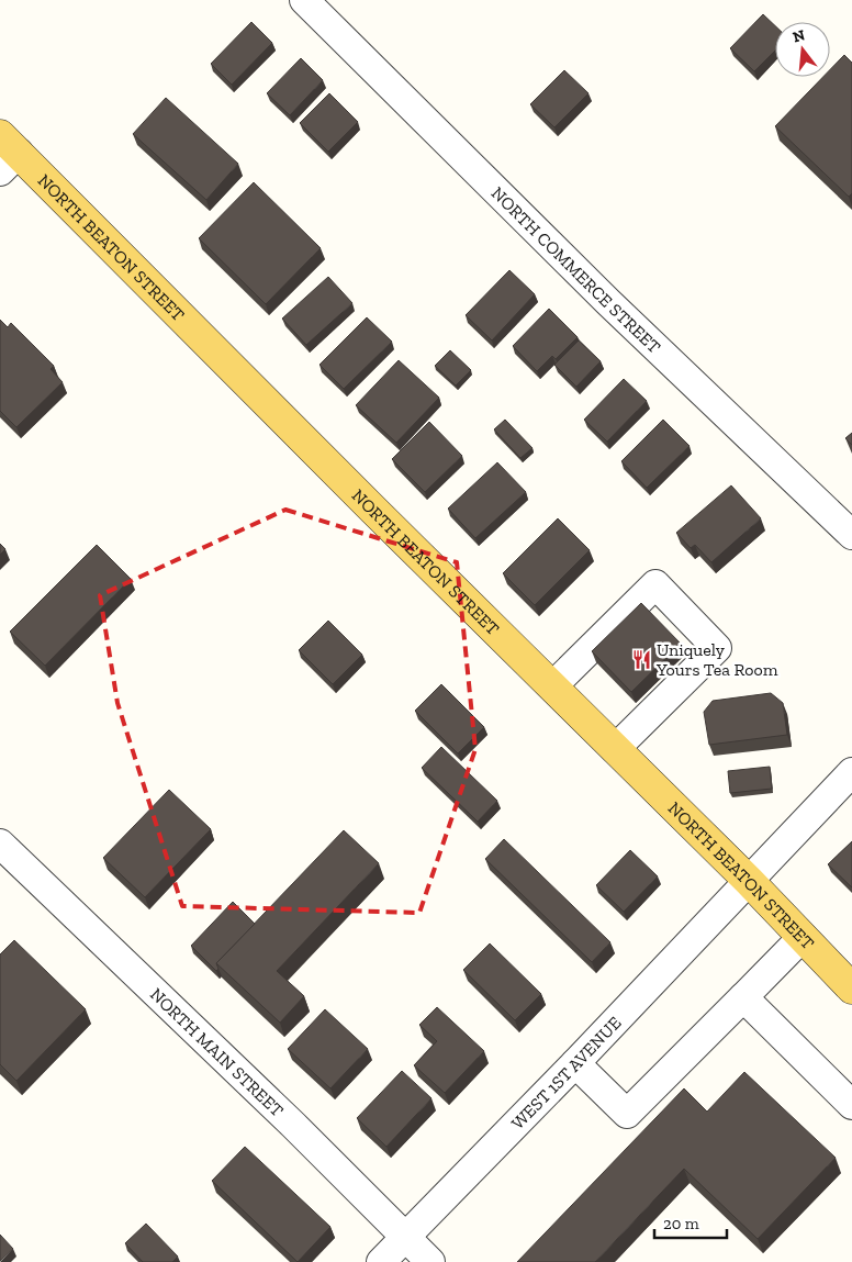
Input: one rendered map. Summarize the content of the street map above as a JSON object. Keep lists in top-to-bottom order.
{
  "streets": {
    "main road": ["NORTH BEATON STREET"],
    "street": ["NORTH COMMERCE STREET", "NORTH MAIN STREET", "WEST 1ST AVENUE"]
  },
  "crossings": [
    ["NORTH BEATON STREET", "WEST 1ST AVENUE"],
    ["NORTH MAIN STREET", "WEST 1ST AVENUE"]
  ],
  "places": {
    "restaurant": ["Uniquely Yours Tea Room"]
  },
  "scale_bar": "20 m",
  "north": "top"
}
